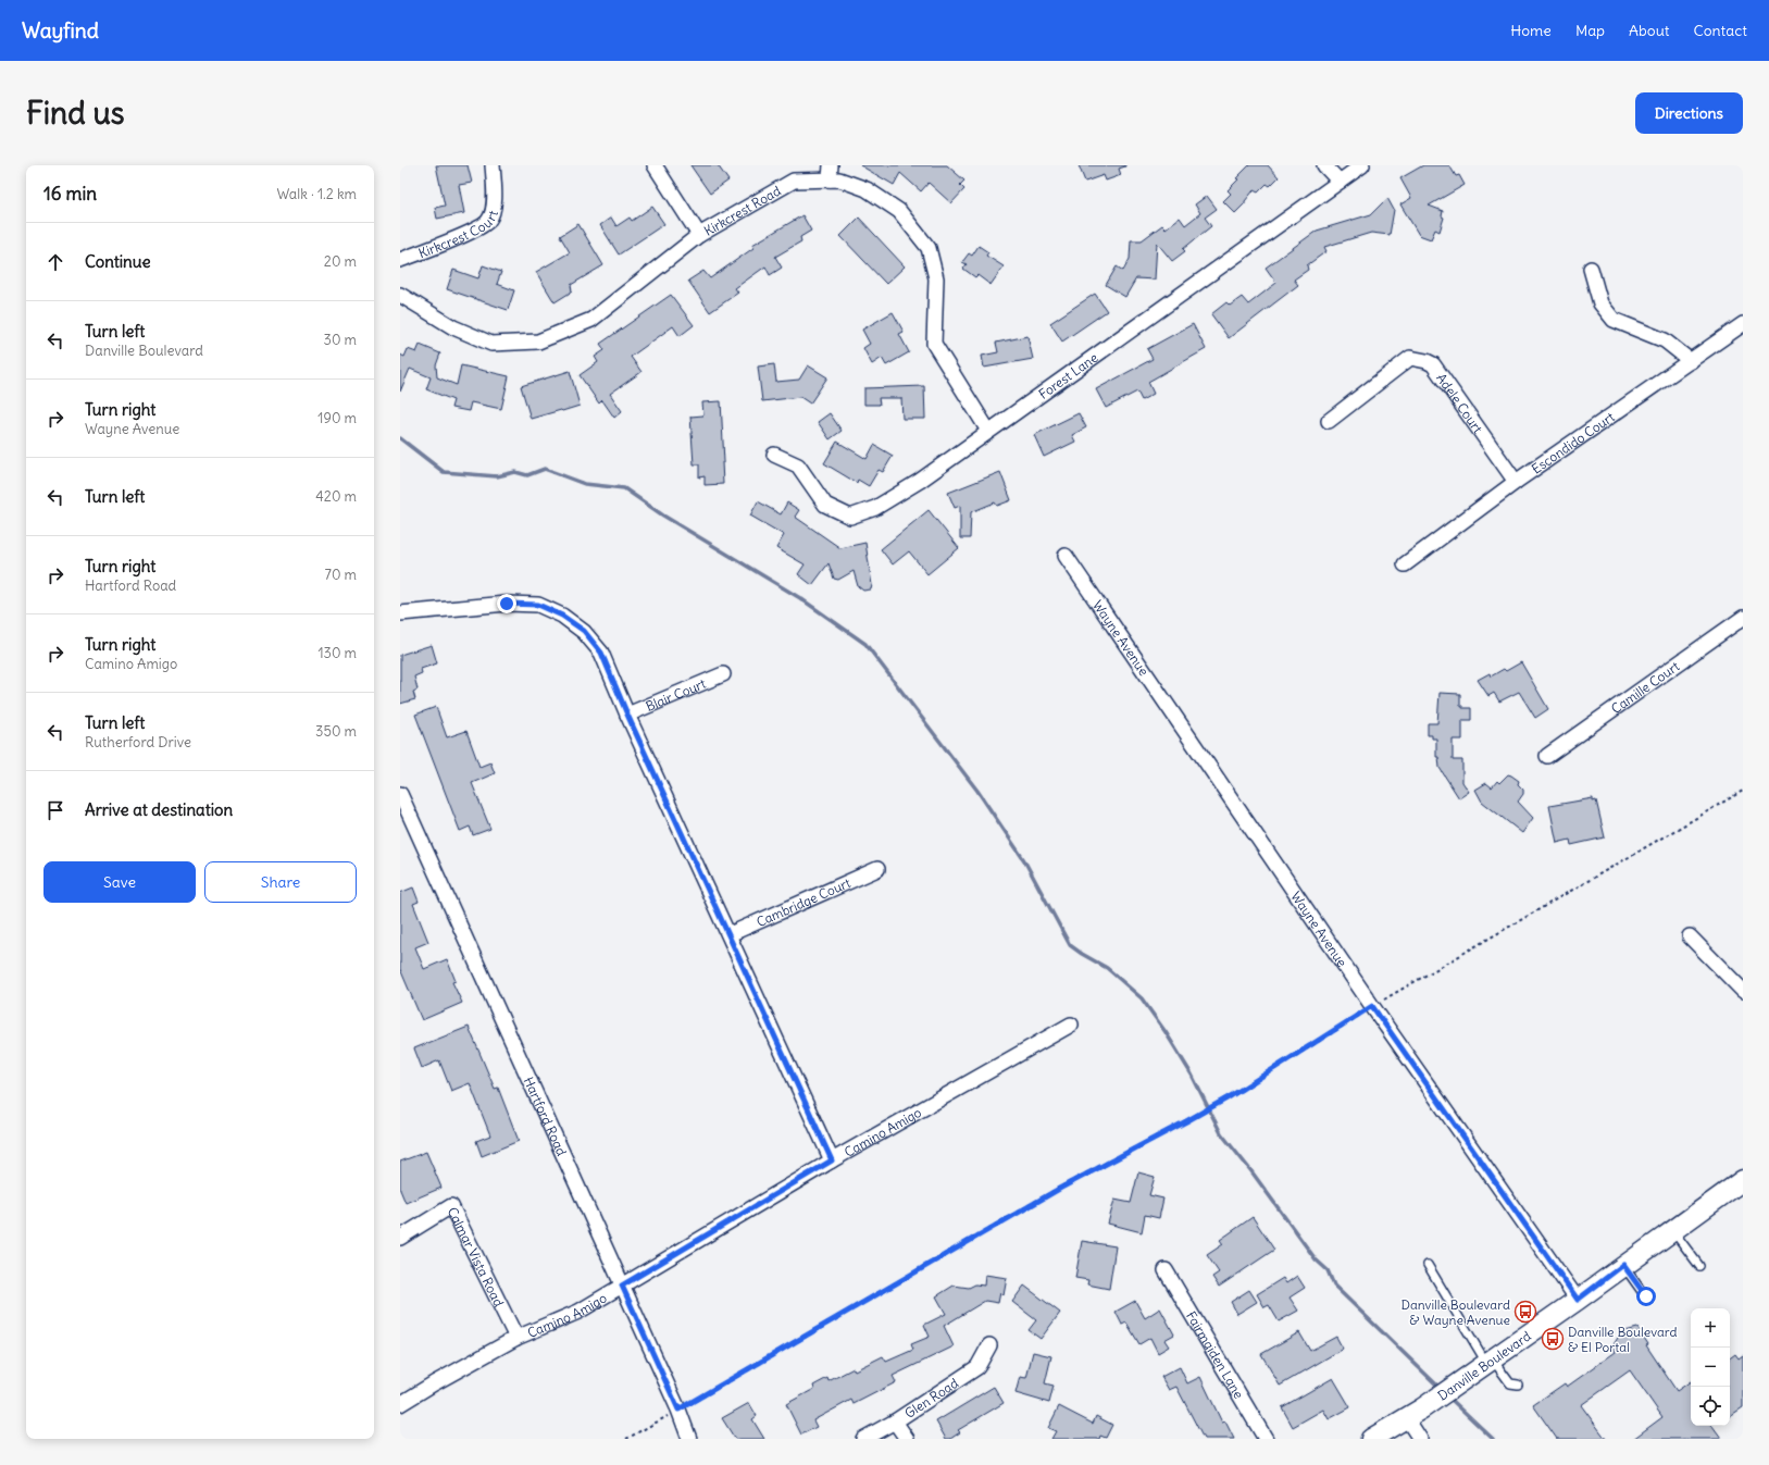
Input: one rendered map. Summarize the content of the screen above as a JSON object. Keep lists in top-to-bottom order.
{
  "streets": {
    "main road": ["Danville Boulevard"],
    "street": [
      "Kirkcrest Road",
      "Kirkcrest Court",
      "Forest Lane",
      "Adele Court",
      "Escondido Court",
      "Wayne Avenue",
      "Camille Court",
      "Blair Court",
      "Cambridge Court",
      "Hartford Road",
      "Camino Amigo",
      "Calmar Vista Road",
      "Fairmaiden Lane",
      "Glen Road"
    ]
  },
  "crossings": [
    ["Kirkcrest Road", "Forest Lane"],
    ["Adele Court", "Escondido Court"],
    ["Wayne Avenue", "Danville Boulevard"],
    ["Hartford Road", "Camino Amigo"],
    ["Camino Amigo", "Calmar Vista Road"]
  ],
  "places": {
    "bus stop": ["Danville Boulevard & Wayne Avenue", "Danville Boulevard & El Portal"]
  },
  "page": {
    "header": "Wayfind",
    "nav": [
      "Home",
      "Map",
      "About",
      "Contact"
    ],
    "buttons": [
      "Directions",
      ["Save", "Share"]
    ],
    "title": "Find us",
    "heading": ["16 min", "Walk · 1.2 km"],
    "list": [
      ["Continue", "20 m"],
      ["Turn left", "Danville Boulevard", "30 m"],
      ["Turn right", "Wayne Avenue", "190 m"],
      ["Turn left", "420 m"],
      ["Turn right", "Hartford Road", "70 m"],
      ["Turn right", "Camino Amigo", "130 m"],
      ["Turn left", "Rutherford Drive", "350 m"],
      "Arrive at destination"
    ],
    "map_buttons": ["+", "−"]
  }
}
